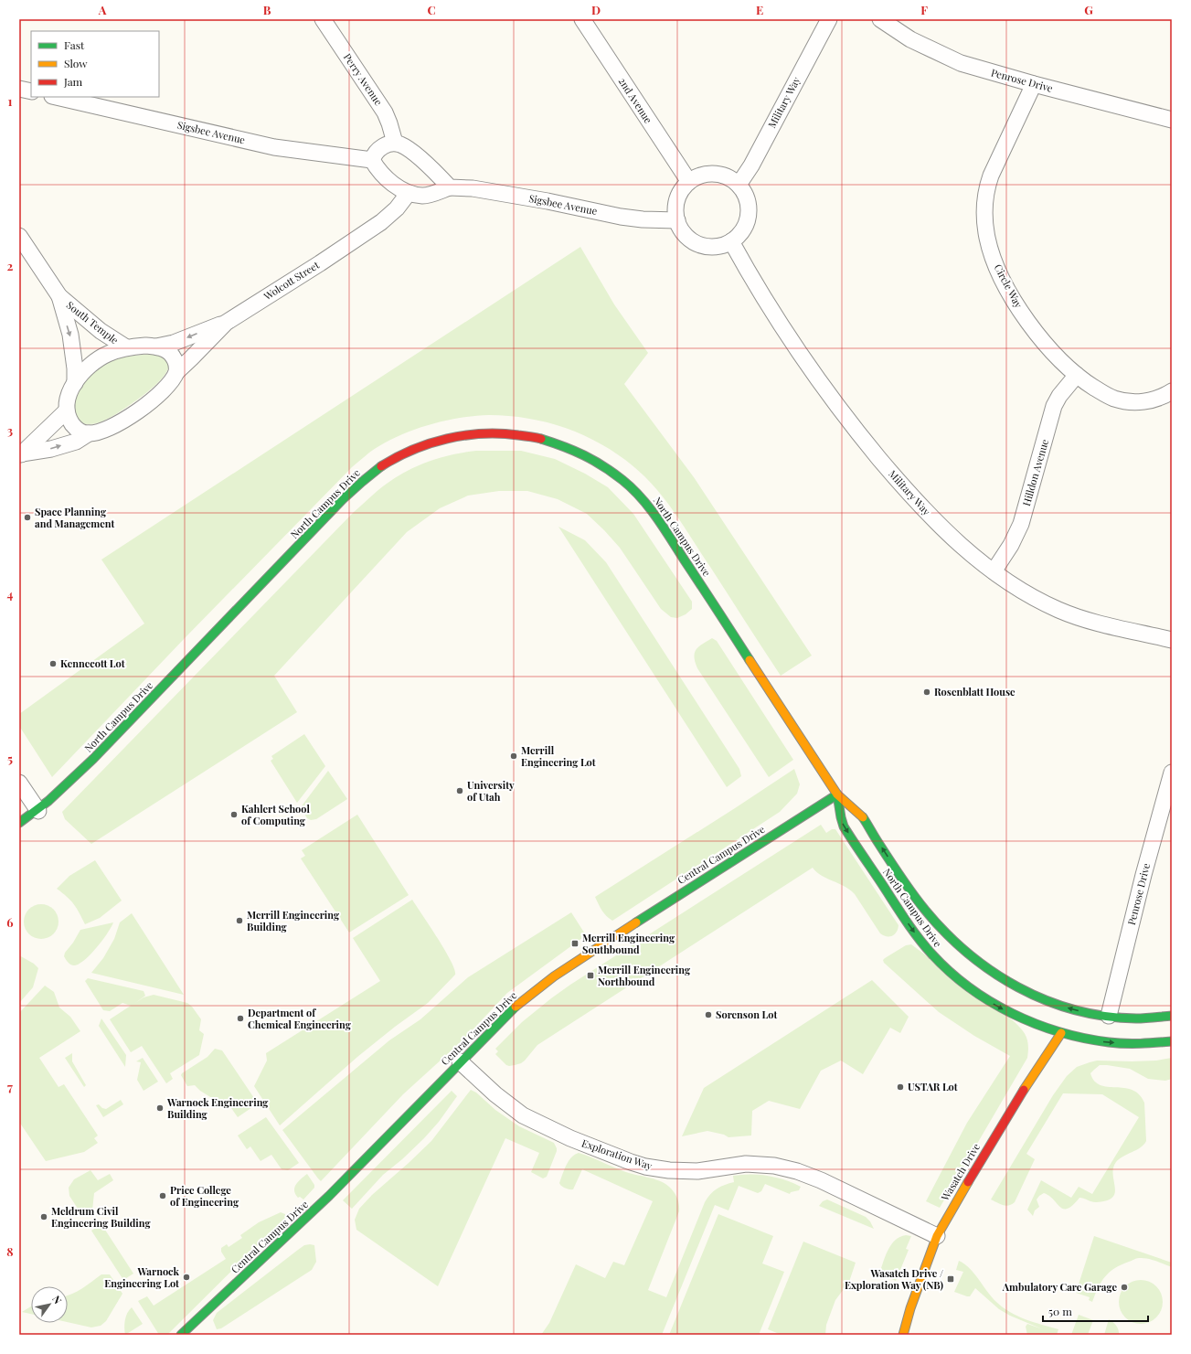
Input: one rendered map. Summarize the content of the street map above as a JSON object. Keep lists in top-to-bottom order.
{
  "streets": {
    "main road": ["North Campus Drive", "Central Campus Drive", "Wasatch Drive"],
    "street": [
      "Perry Avenue",
      "Penrose Drive",
      "2nd Avenue",
      "Military Way",
      "Sigsbee Avenue",
      "Wolcott Street",
      "Circle Way",
      "South Temple",
      "Hilldon Avenue",
      "Exploration Way"
    ]
  },
  "crossings": [
    ["Penrose Drive", "Circle Way"],
    ["Penrose Drive", "North Campus Drive"],
    ["2nd Avenue", "Military Way"],
    ["2nd Avenue", "Sigsbee Avenue"],
    ["Military Way", "Sigsbee Avenue"],
    ["Military Way", "Hilldon Avenue"],
    ["Sigsbee Avenue", "Wolcott Street"],
    ["Circle Way", "Hilldon Avenue"],
    ["North Campus Drive", "Central Campus Drive"],
    ["North Campus Drive", "Wasatch Drive"],
    ["Central Campus Drive", "Exploration Way"],
    ["Exploration Way", "Wasatch Drive"]
  ],
  "one_way": ["South Temple"],
  "places": {
    "other": [
      "Space Planning and Management",
      "Kennecott Lot",
      "Rosenblatt House",
      "Merrill Engineering Lot",
      "University of Utah",
      "Kahlert School of Computing",
      "Merrill Engineering Building",
      "Sorenson Lot",
      "Department of Chemical Engineering",
      "USTAR Lot",
      "Warnock Engineering Building",
      "Price College of Engineering",
      "Meldrum Civil Engineering Building",
      "Warnock Engineering Lot",
      "Ambulatory Care Garage"
    ],
    "transit": ["Merrill Engineering Southbound", "Merrill Engineering Northbound", "Wasatch Drive / Exploration Way (NB)"]
  },
  "legend": ["Fast", "Slow", "Jam"],
  "scale_bar": "50 m",
  "north": "top right",
  "grid": {
    "columns": [
      "A",
      "B",
      "C",
      "D",
      "E",
      "F",
      "G"
    ],
    "rows": [
      "1",
      "2",
      "3",
      "4",
      "5",
      "6",
      "7",
      "8"
    ]
  }
}
